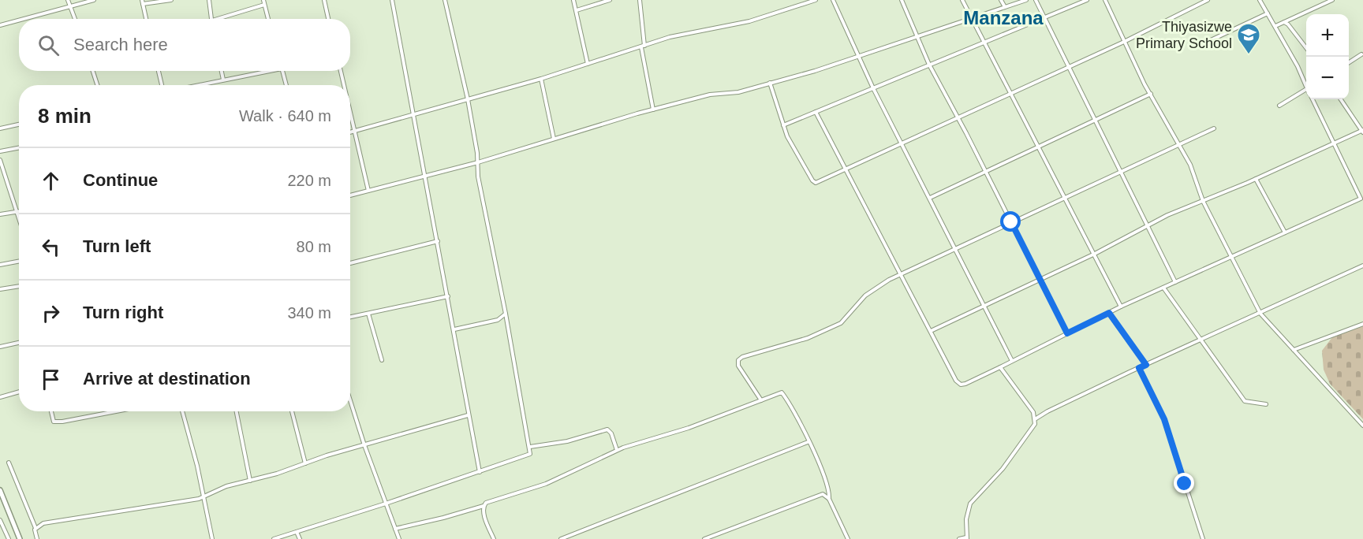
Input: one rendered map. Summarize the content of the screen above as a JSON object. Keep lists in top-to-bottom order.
{
  "districts": ["Manzana"],
  "places": {
    "school or university": ["Thiyasizwe Primary School"]
  },
  "page": {
    "map_buttons": ["+", "−"],
    "search": "Search here",
    "heading": ["8 min", "Walk · 640 m"],
    "list": [
      ["Continue", "220 m"],
      ["Turn left", "80 m"],
      ["Turn right", "340 m"],
      "Arrive at destination"
    ]
  }
}
